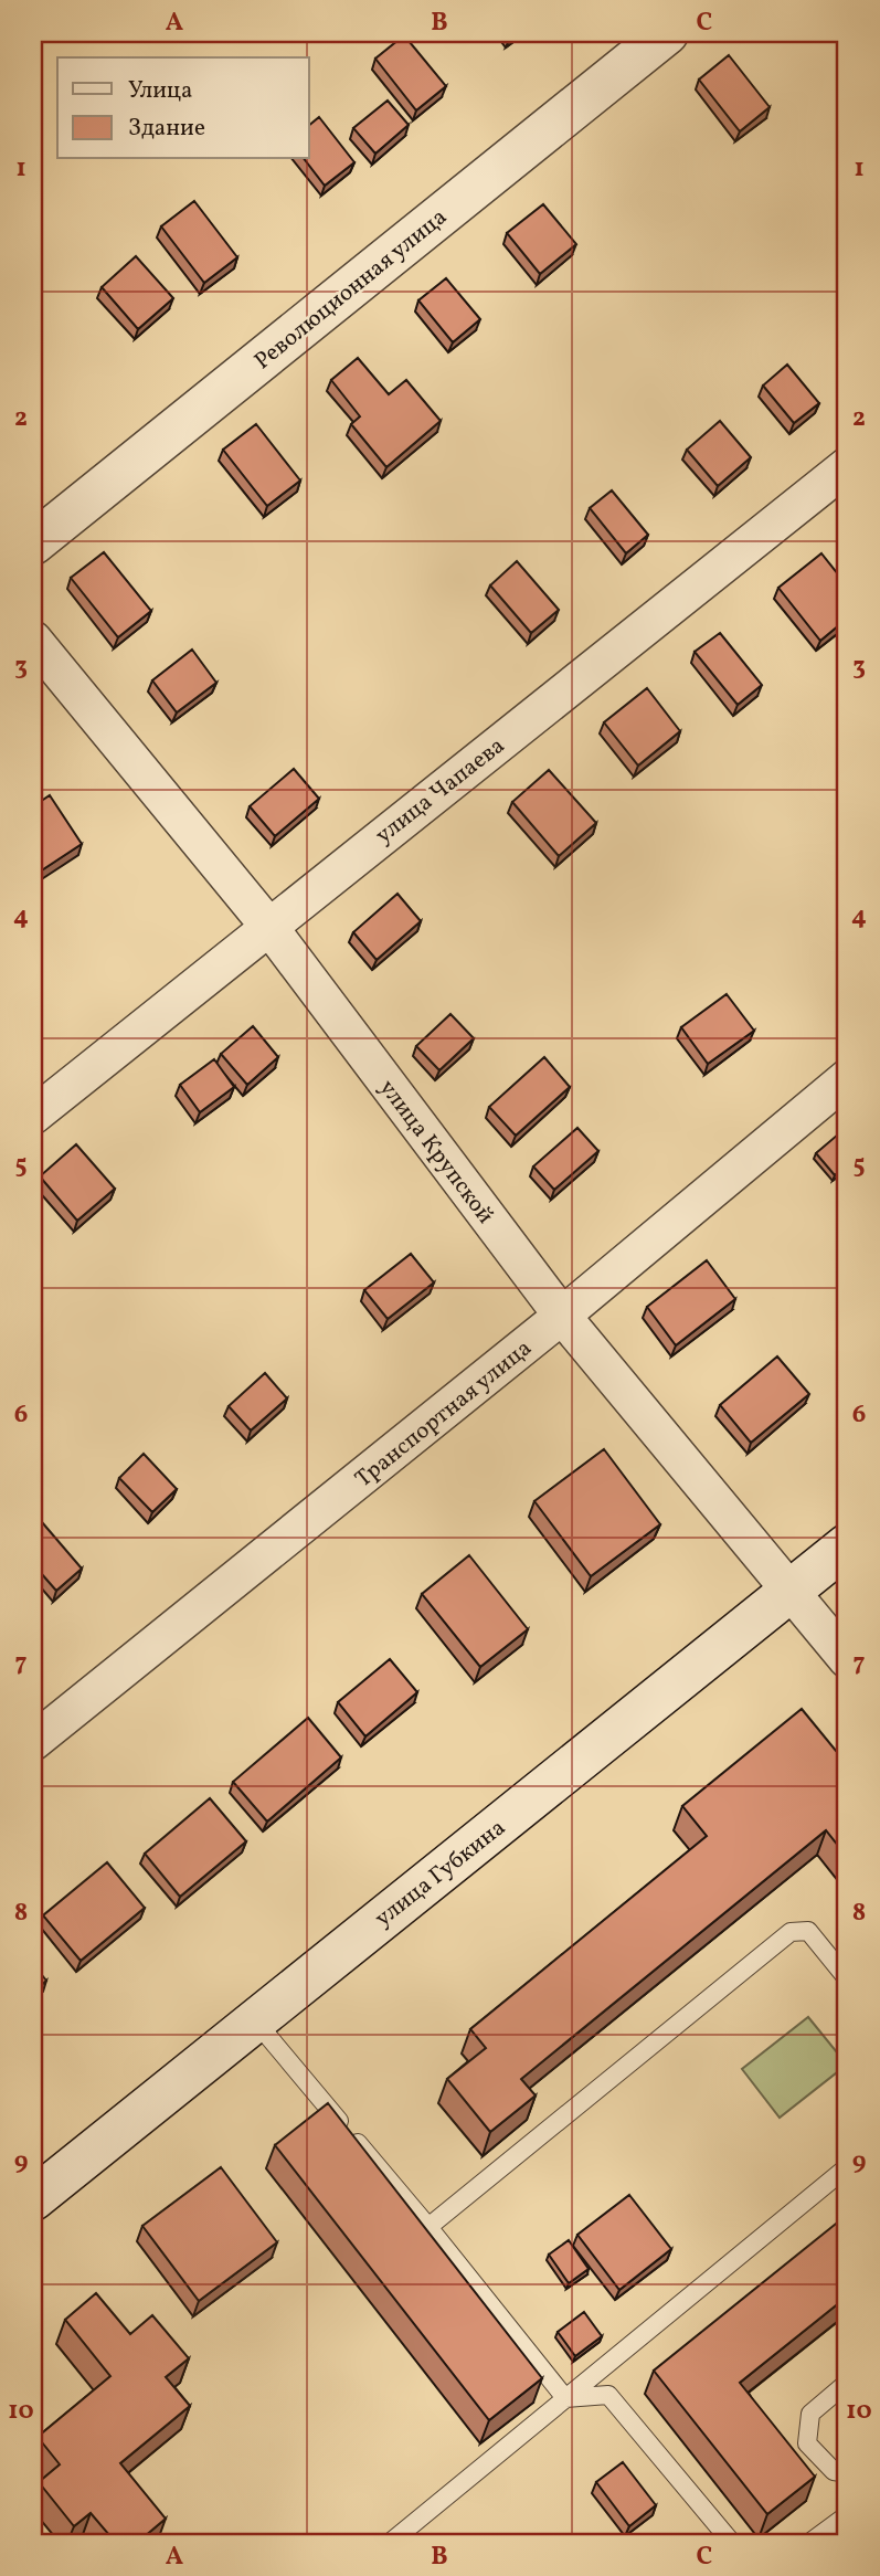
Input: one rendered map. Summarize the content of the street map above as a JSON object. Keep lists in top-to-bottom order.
{
  "streets": {
    "main road": ["Революционная улица", "улица Губкина"],
    "street": ["улица Чапаева", "улица Крупской", "Транспортная улица"]
  },
  "crossings": [
    ["улица Чапаева", "улица Крупской"],
    ["улица Крупской", "Транспортная улица"],
    ["улица Крупской", "улица Губкина"]
  ],
  "legend": ["Улица", "Здание"],
  "grid": {
    "columns": ["A", "B", "C"],
    "rows": [
      "1",
      "2",
      "3",
      "4",
      "5",
      "6",
      "7",
      "8",
      "9",
      "10"
    ]
  }
}
